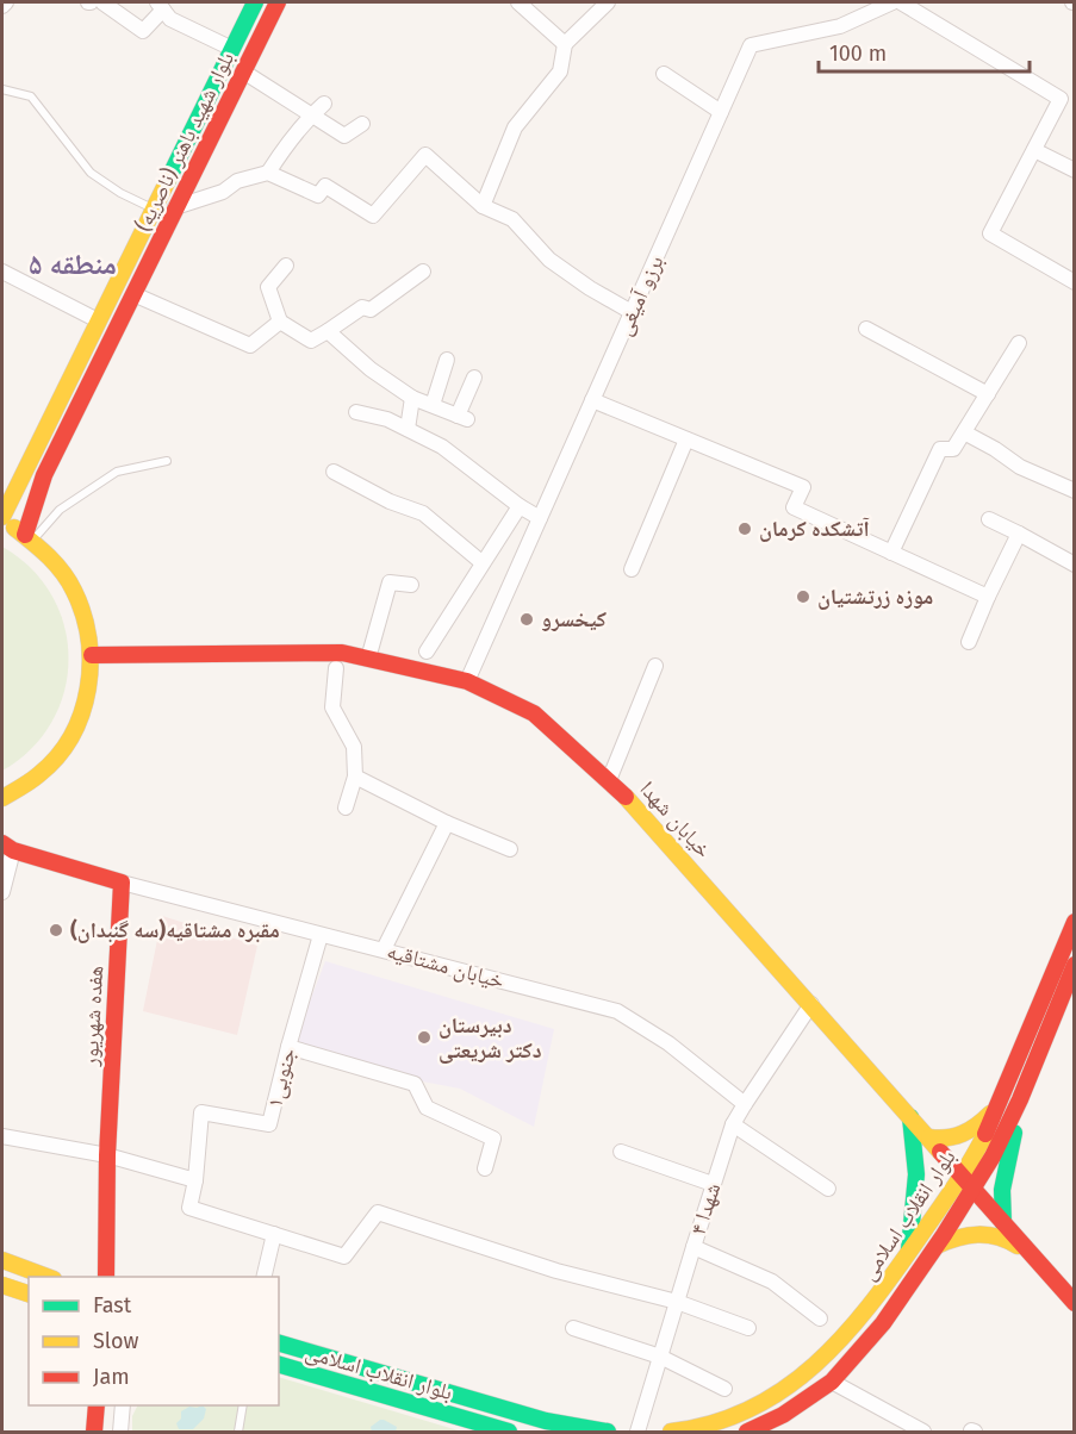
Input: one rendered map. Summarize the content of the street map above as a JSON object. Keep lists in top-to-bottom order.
{
  "streets": {
    "main road": [
      "بلوار شهید باهنر (ناصریه)",
      "خیابان شهدا",
      "هفده شهریور",
      "بلوار انقلاب اسلامی"
    ],
    "street": [
      "برزو آمیغی",
      "خیابان مشتاقیه",
      "جنوبی۱",
      "شهدا ۴"
    ]
  },
  "crossings": [
    ["برزو آمیغی", "خیابان شهدا"],
    ["خیابان شهدا", "شهدا ۴"],
    ["خیابان شهدا", "بلوار انقلاب اسلامی"],
    ["خیابان مشتاقیه", "هفده شهریور"],
    ["خیابان مشتاقیه", "جنوبی۱"],
    ["خیابان مشتاقیه", "شهدا ۴"]
  ],
  "districts": ["منطقه ۵"],
  "places": [
    "آتشکده کرمان",
    "موزه زرتشتیان",
    "کیخسرو",
    "مقبره مشتاقیه(سه گنبدان)",
    "دبیرستان دکتر شریعتی"
  ],
  "legend": ["Fast", "Slow", "Jam"],
  "scale_bar": "100 m"
}
